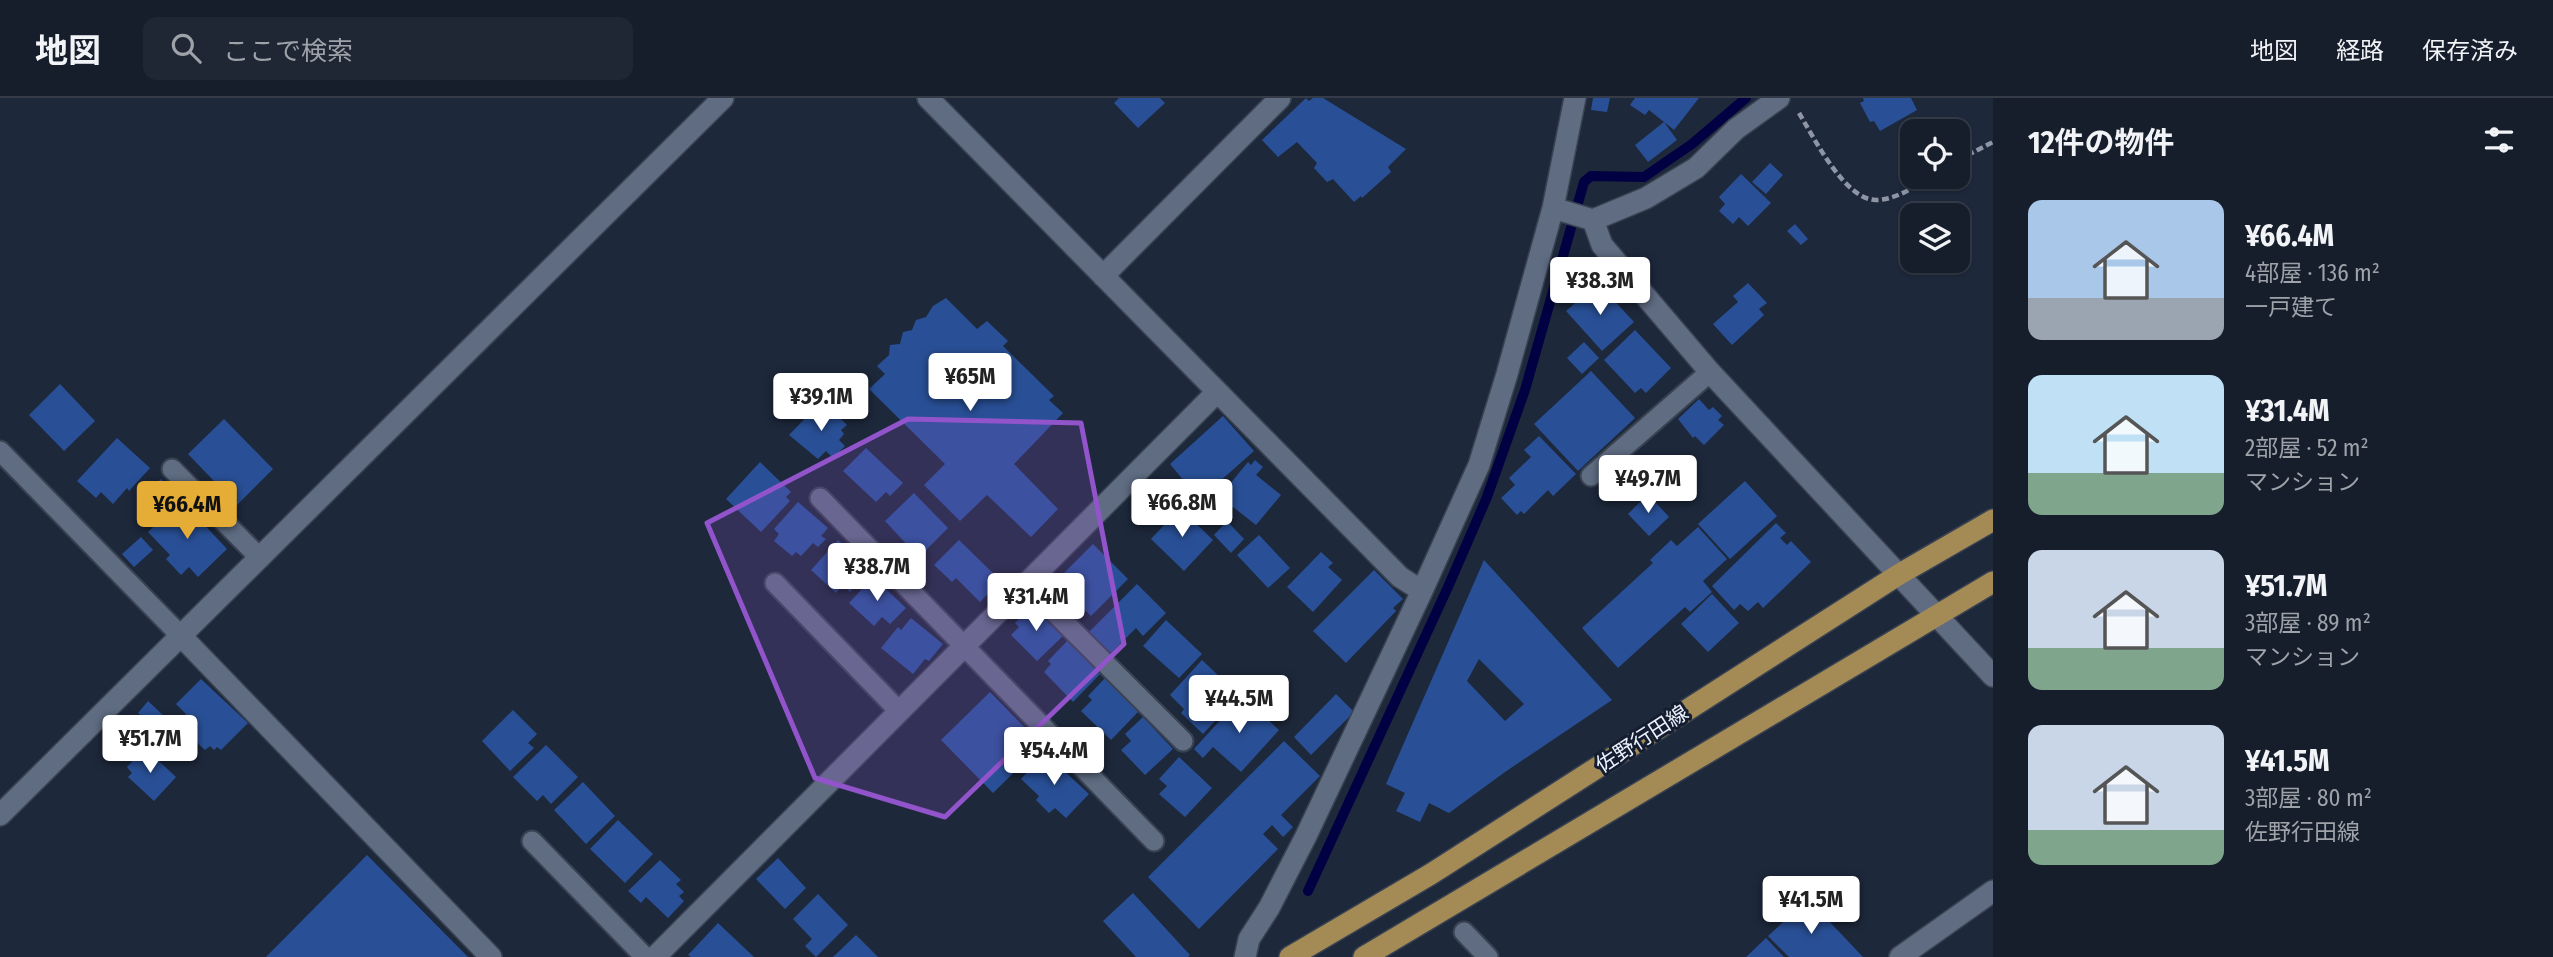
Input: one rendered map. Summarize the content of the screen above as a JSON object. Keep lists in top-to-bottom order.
{
  "streets": {
    "main road": ["佐野行田線"]
  },
  "page": {
    "header": "地図",
    "search": "ここで検索",
    "nav": ["地図", "経路", "保存済み"],
    "heading": "12件の物件",
    "list": [
      {
        "name": "¥66.4M",
        "note": "4部屋 · 136 m² · 一戸建て"
      },
      {
        "name": "¥31.4M",
        "note": "2部屋 · 52 m² · マンション"
      },
      {
        "name": "¥51.7M",
        "note": "3部屋 · 89 m² · マンション"
      },
      {
        "name": "¥41.5M",
        "note": "3部屋 · 80 m² · 佐野行田線"
      }
    ],
    "price": [
      "¥38.3M",
      "¥65M",
      "¥39.1M",
      "¥49.7M",
      "¥66.8M",
      "¥66.4M",
      "¥38.7M",
      "¥31.4M",
      "¥44.5M",
      "¥51.7M",
      "¥54.4M",
      "¥41.5M"
    ]
  }
}
